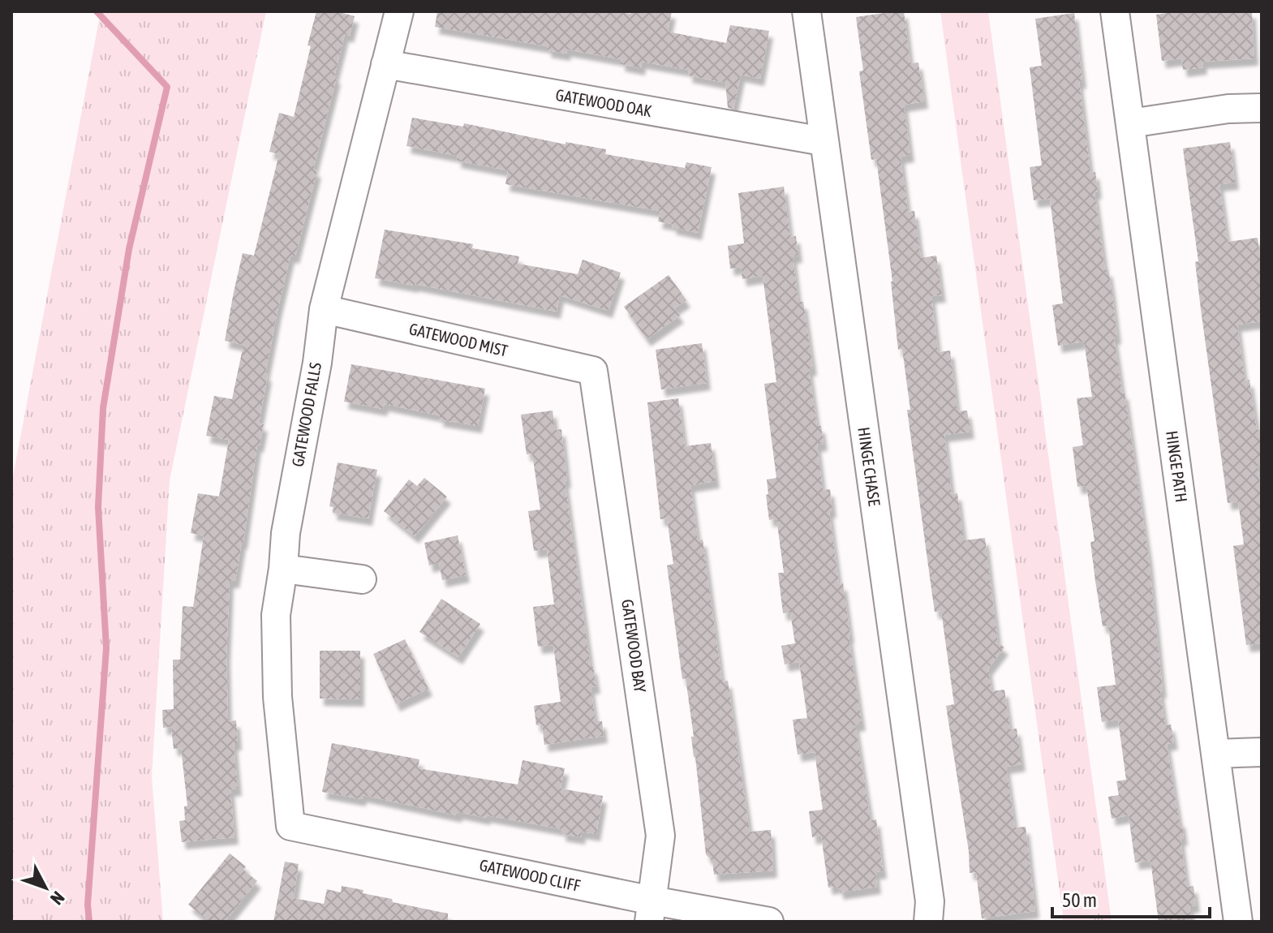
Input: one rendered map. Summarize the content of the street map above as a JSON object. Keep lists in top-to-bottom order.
{
  "streets": {
    "street": [
      "GATEWOOD OAK",
      "GATEWOOD MIST",
      "GATEWOOD FALLS",
      "HINGE CHASE",
      "HINGE PATH",
      "GATEWOOD BAY",
      "GATEWOOD CLIFF"
    ]
  },
  "crossings": [
    ["GATEWOOD OAK", "GATEWOOD FALLS"],
    ["GATEWOOD OAK", "HINGE CHASE"],
    ["GATEWOOD MIST", "GATEWOOD FALLS"],
    ["GATEWOOD MIST", "GATEWOOD BAY"],
    ["GATEWOOD FALLS", "GATEWOOD CLIFF"],
    ["GATEWOOD BAY", "GATEWOOD CLIFF"]
  ],
  "scale_bar": "50 m",
  "north": "bottom right"
}
